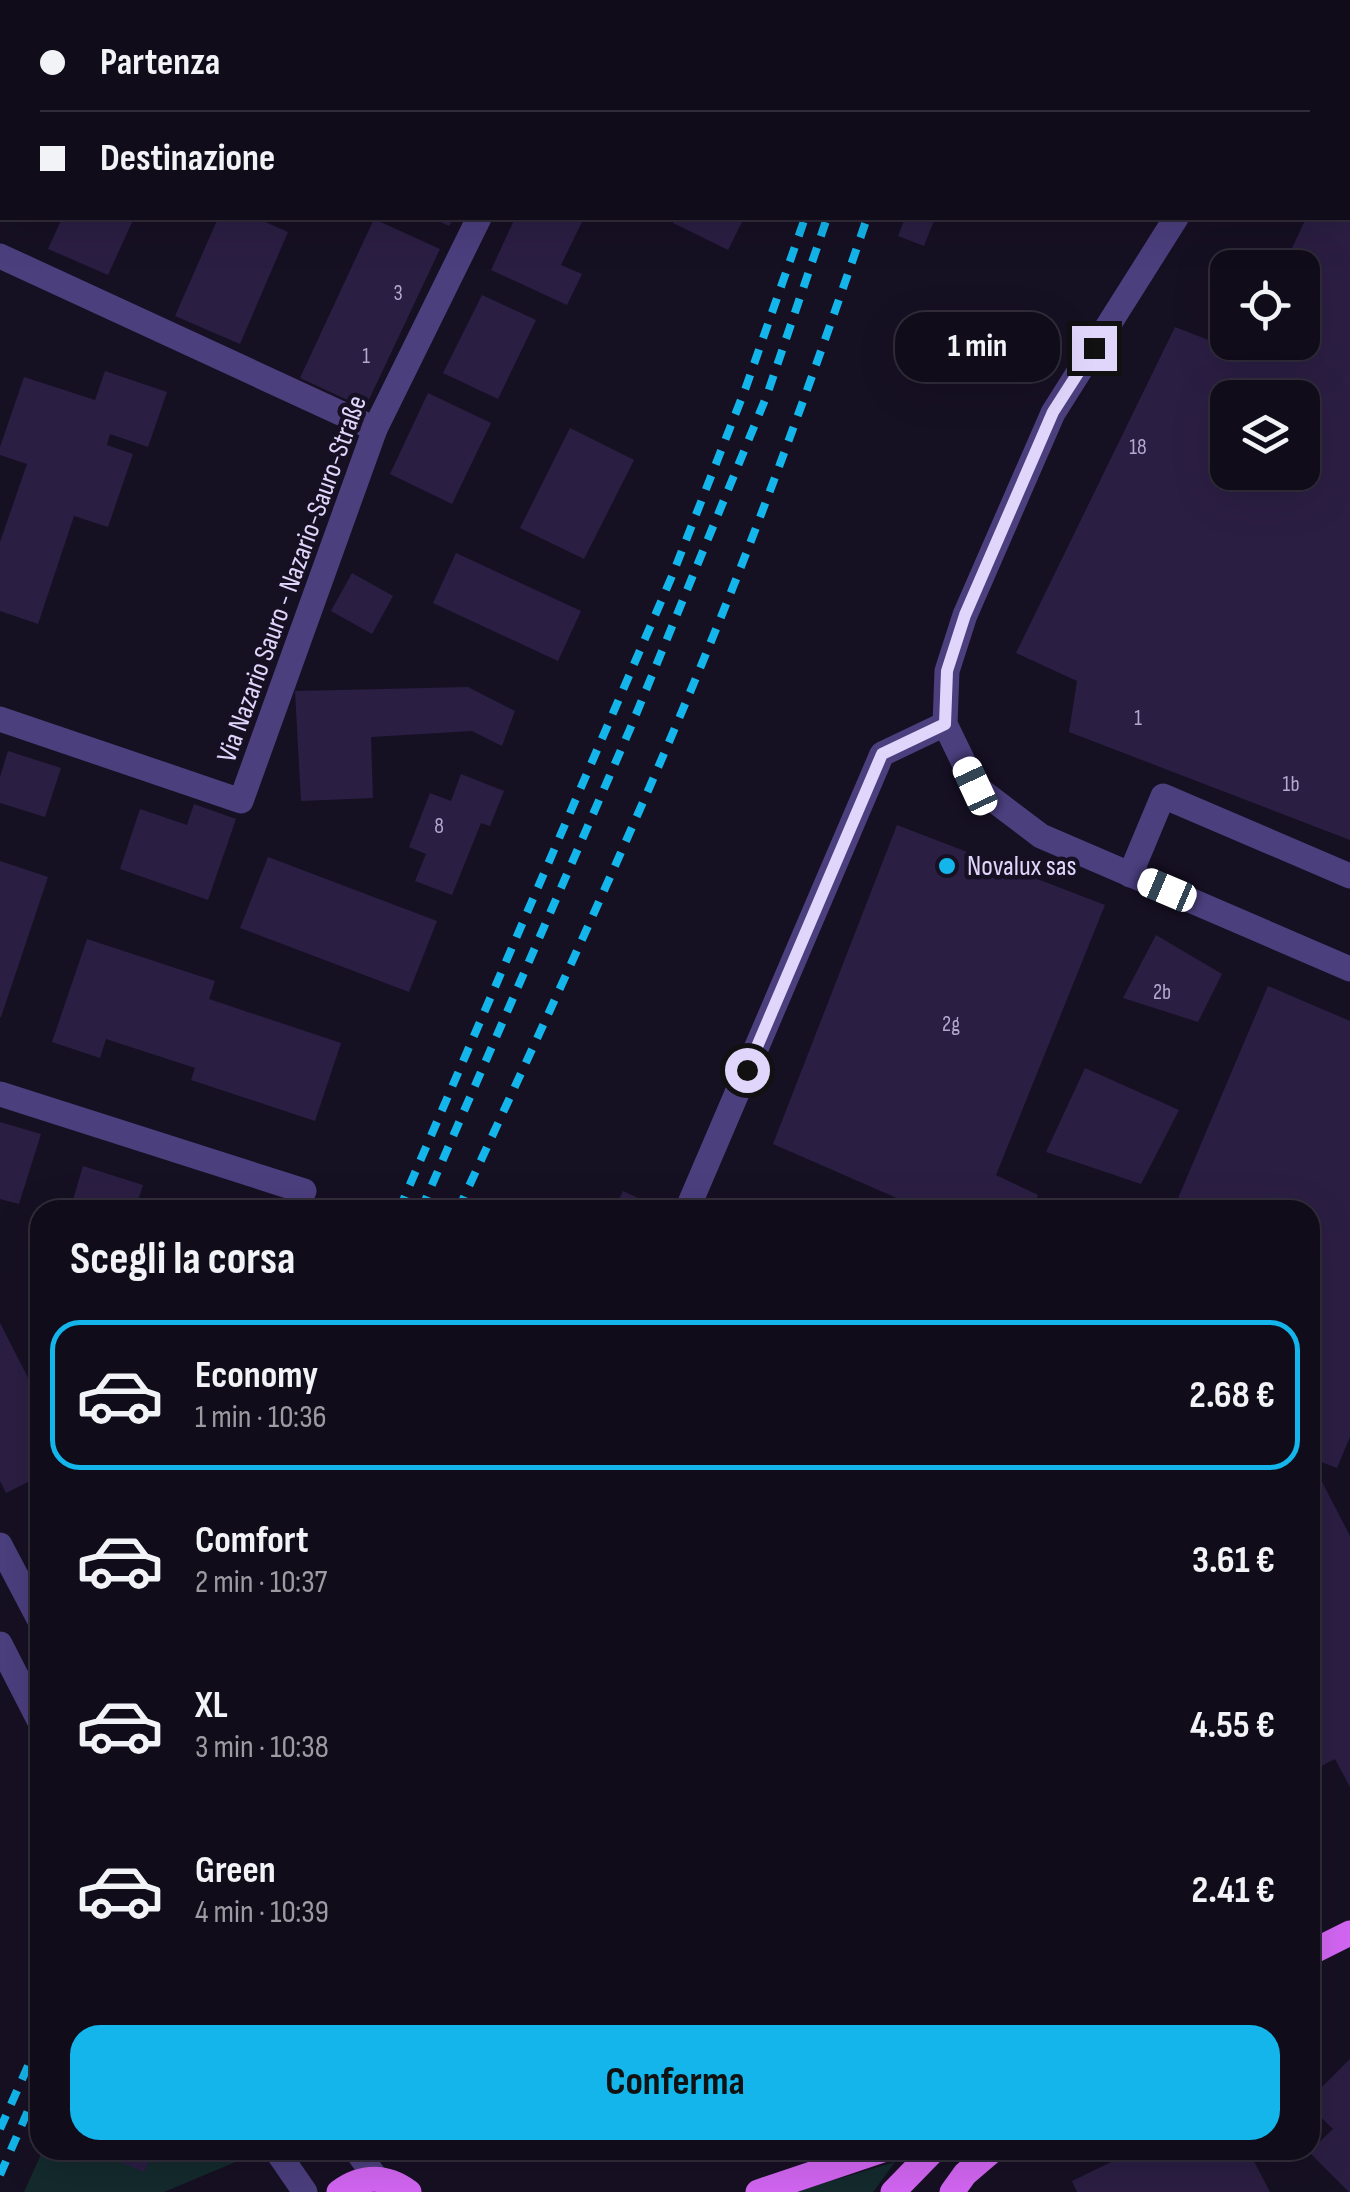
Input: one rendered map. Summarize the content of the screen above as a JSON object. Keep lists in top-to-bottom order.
{
  "streets": {
    "street": ["Via Nazario Sauro - Nazario-Sauro-Straße"]
  },
  "places": ["Novalux sas"],
  "house_numbers": [
    "3",
    "1",
    "18",
    "1",
    "1b",
    "8",
    "2b",
    "2g"
  ],
  "page": {
    "banner": ["Partenza", "Destinazione"],
    "bubble": "1 min",
    "heading": "Scegli la corsa",
    "list": [
      {
        "name": "Economy",
        "note": "1 min · 10:36",
        "value": "2.68 €"
      },
      {
        "name": "Comfort",
        "note": "2 min · 10:37",
        "value": "3.61 €"
      },
      {
        "name": "XL",
        "note": "3 min · 10:38",
        "value": "4.55 €"
      },
      {
        "name": "Green",
        "note": "4 min · 10:39",
        "value": "2.41 €"
      }
    ],
    "buttons": "Conferma"
  }
}
